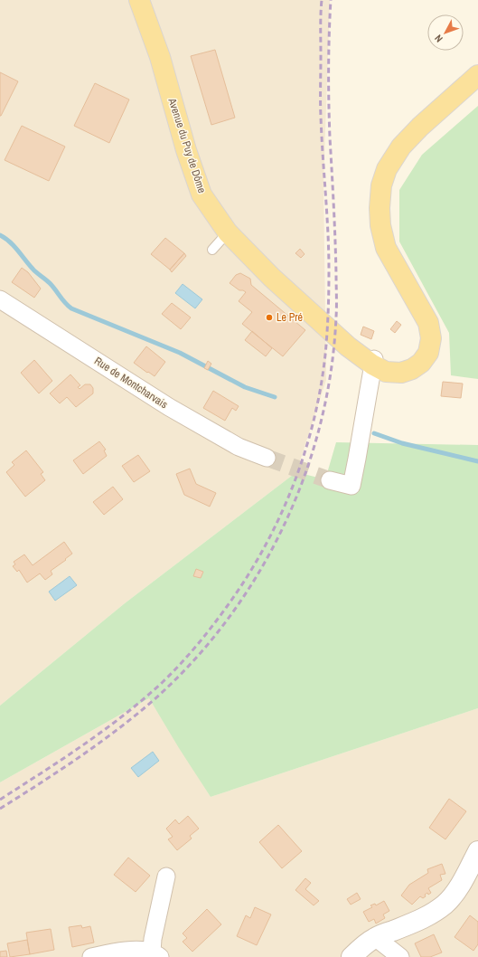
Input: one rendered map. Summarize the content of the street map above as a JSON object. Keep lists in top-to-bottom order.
{
  "streets": {
    "main road": ["Avenue du Puy de Dôme"],
    "street": ["Rue de Montcharvais"]
  },
  "places": ["Le Pré"],
  "north": "bottom left"
}
